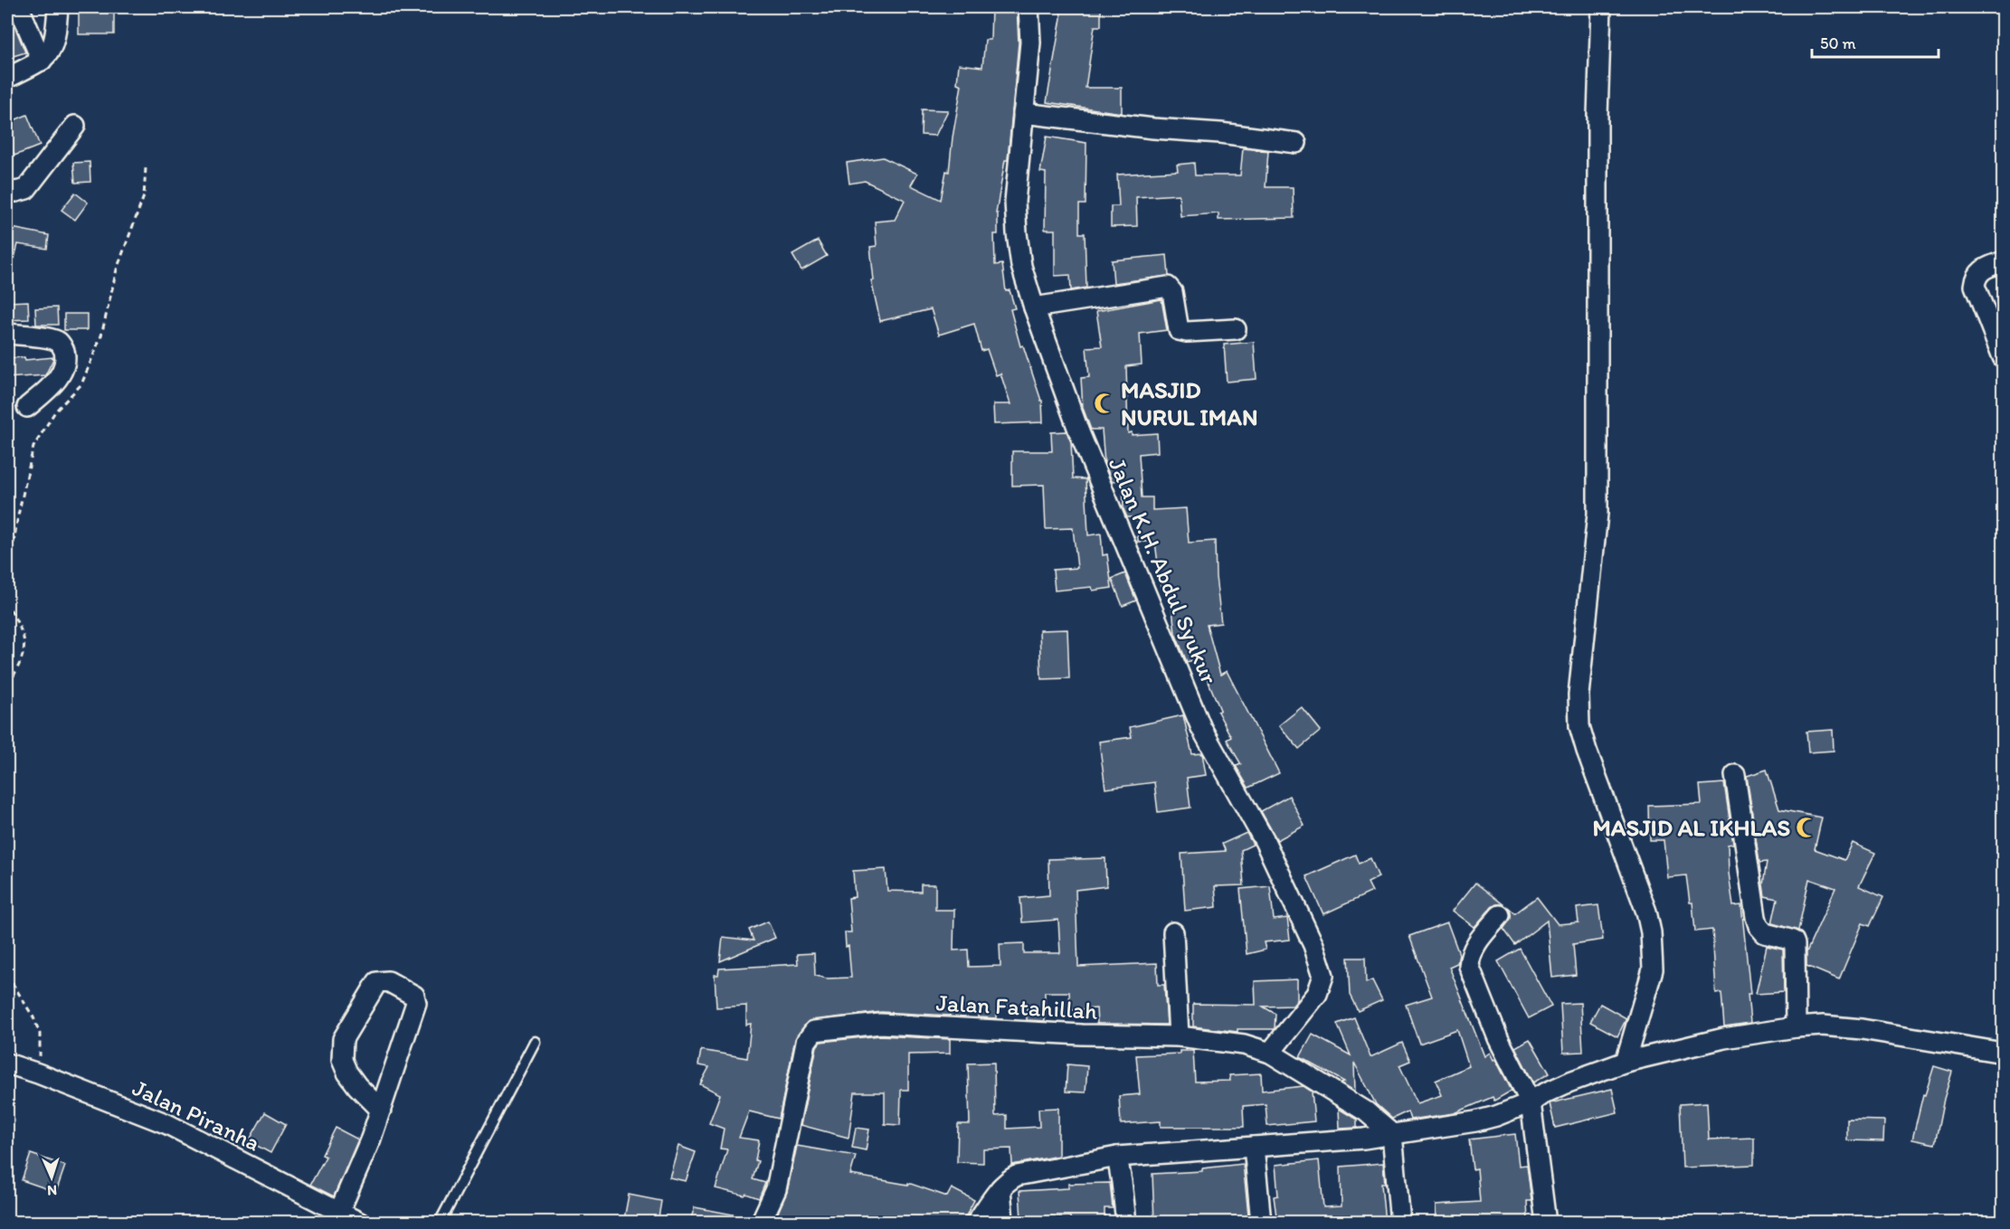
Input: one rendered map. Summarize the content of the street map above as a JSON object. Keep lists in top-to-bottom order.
{
  "streets": {
    "street": ["Jalan K.H. Abdul Syukur", "Jalan Fatahillah", "Jalan Piranha"]
  },
  "crossings": [
    ["Jalan K.H. Abdul Syukur", "Jalan Fatahillah"]
  ],
  "places": {
    "mosque": ["MASJID NURUL IMAN", "MASJID AL IKHLAS"]
  },
  "scale_bar": "50 m",
  "north": "bottom"
}
